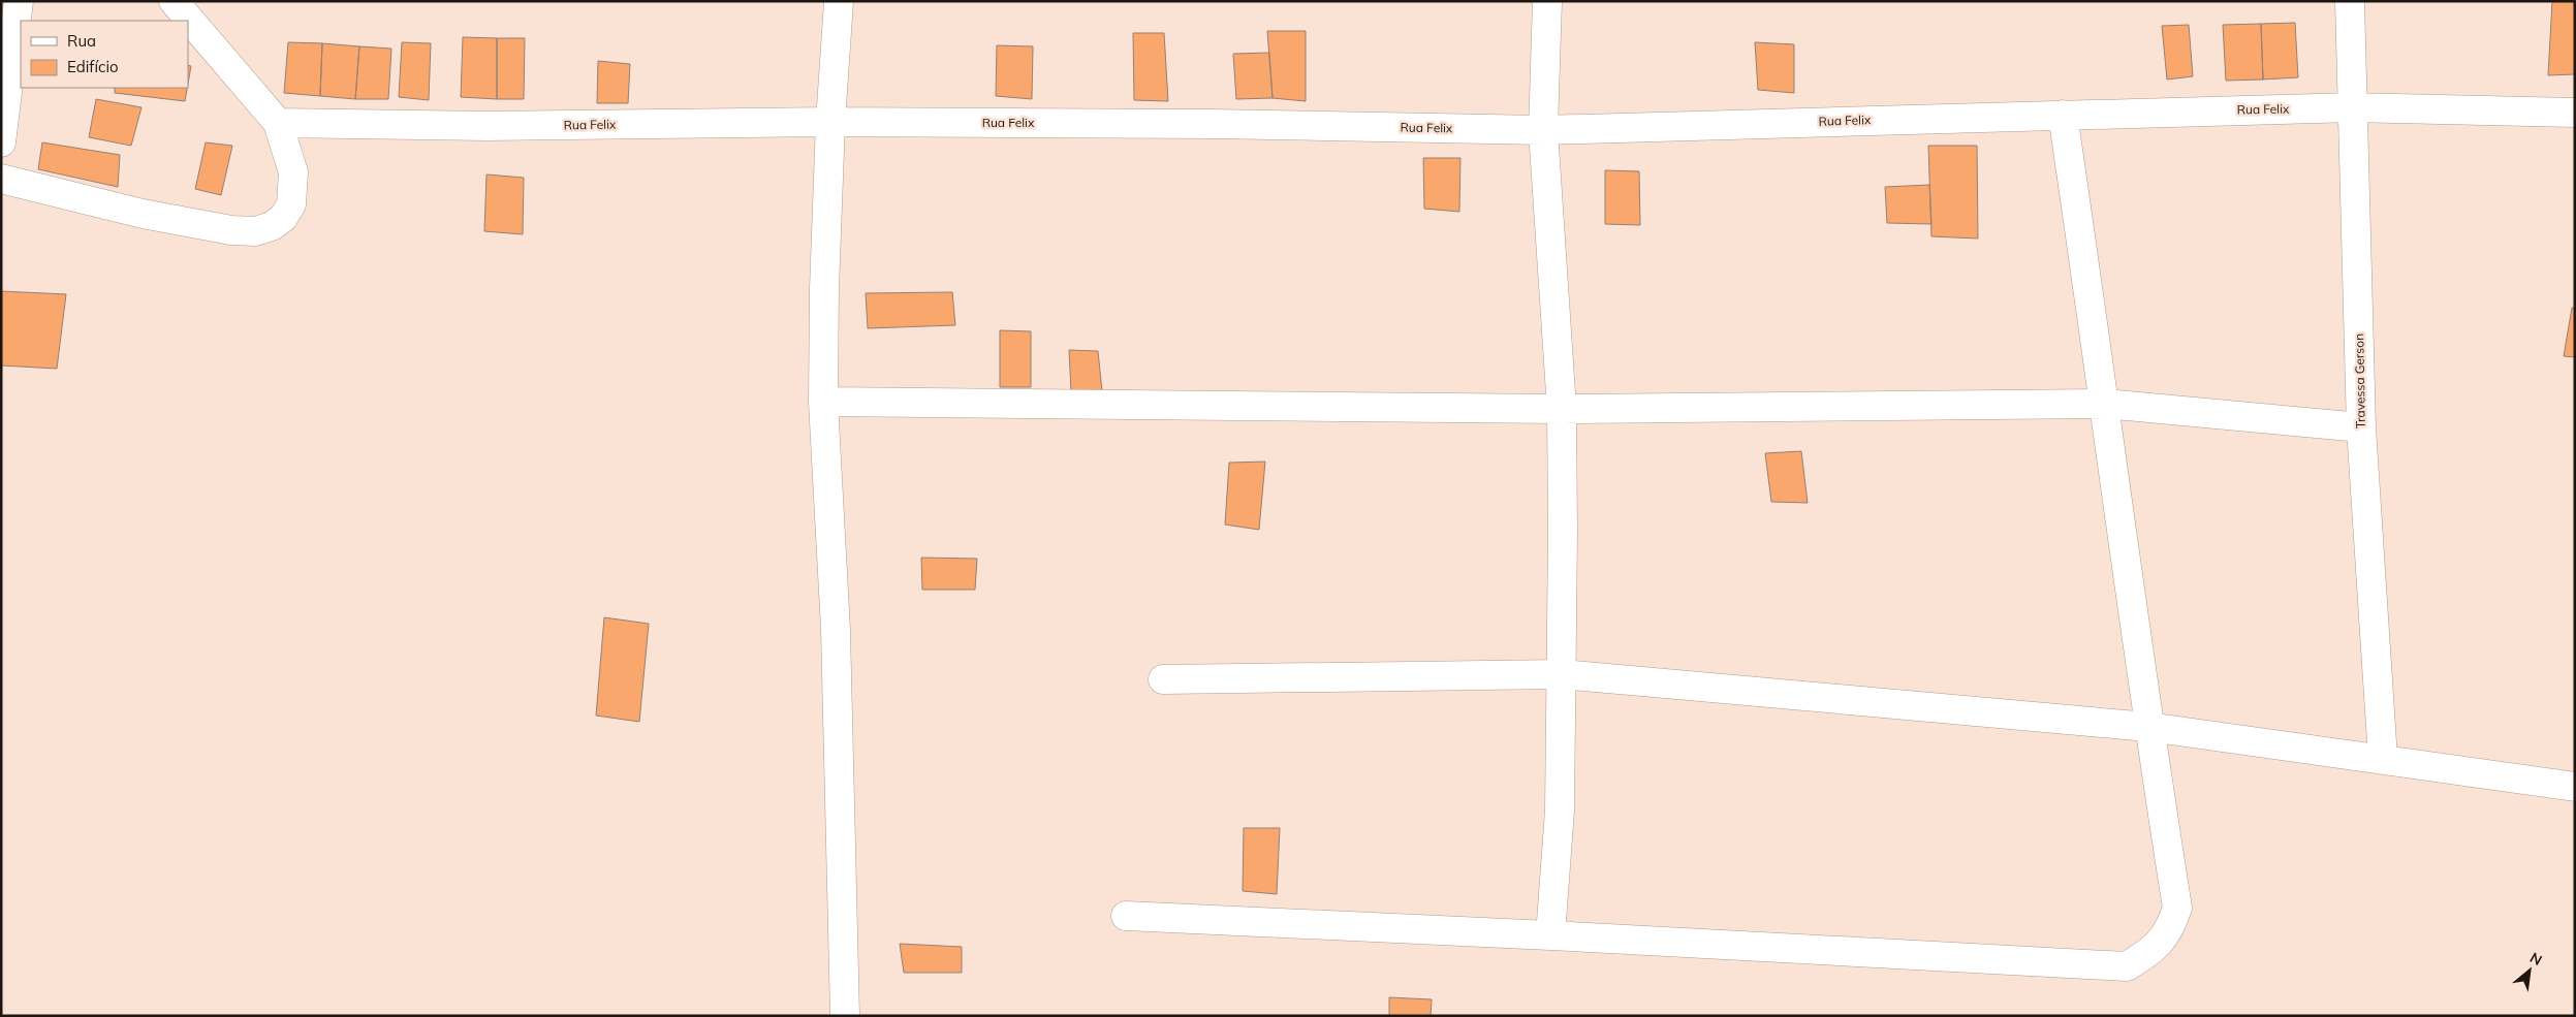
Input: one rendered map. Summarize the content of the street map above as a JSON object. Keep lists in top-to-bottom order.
{
  "streets": {
    "street": ["Rua Felix", "Travessa Gerson"]
  },
  "crossings": [
    ["Rua Felix", "Travessa Gerson"]
  ],
  "legend": ["Rua", "Edifício"],
  "north": "top right"
}
